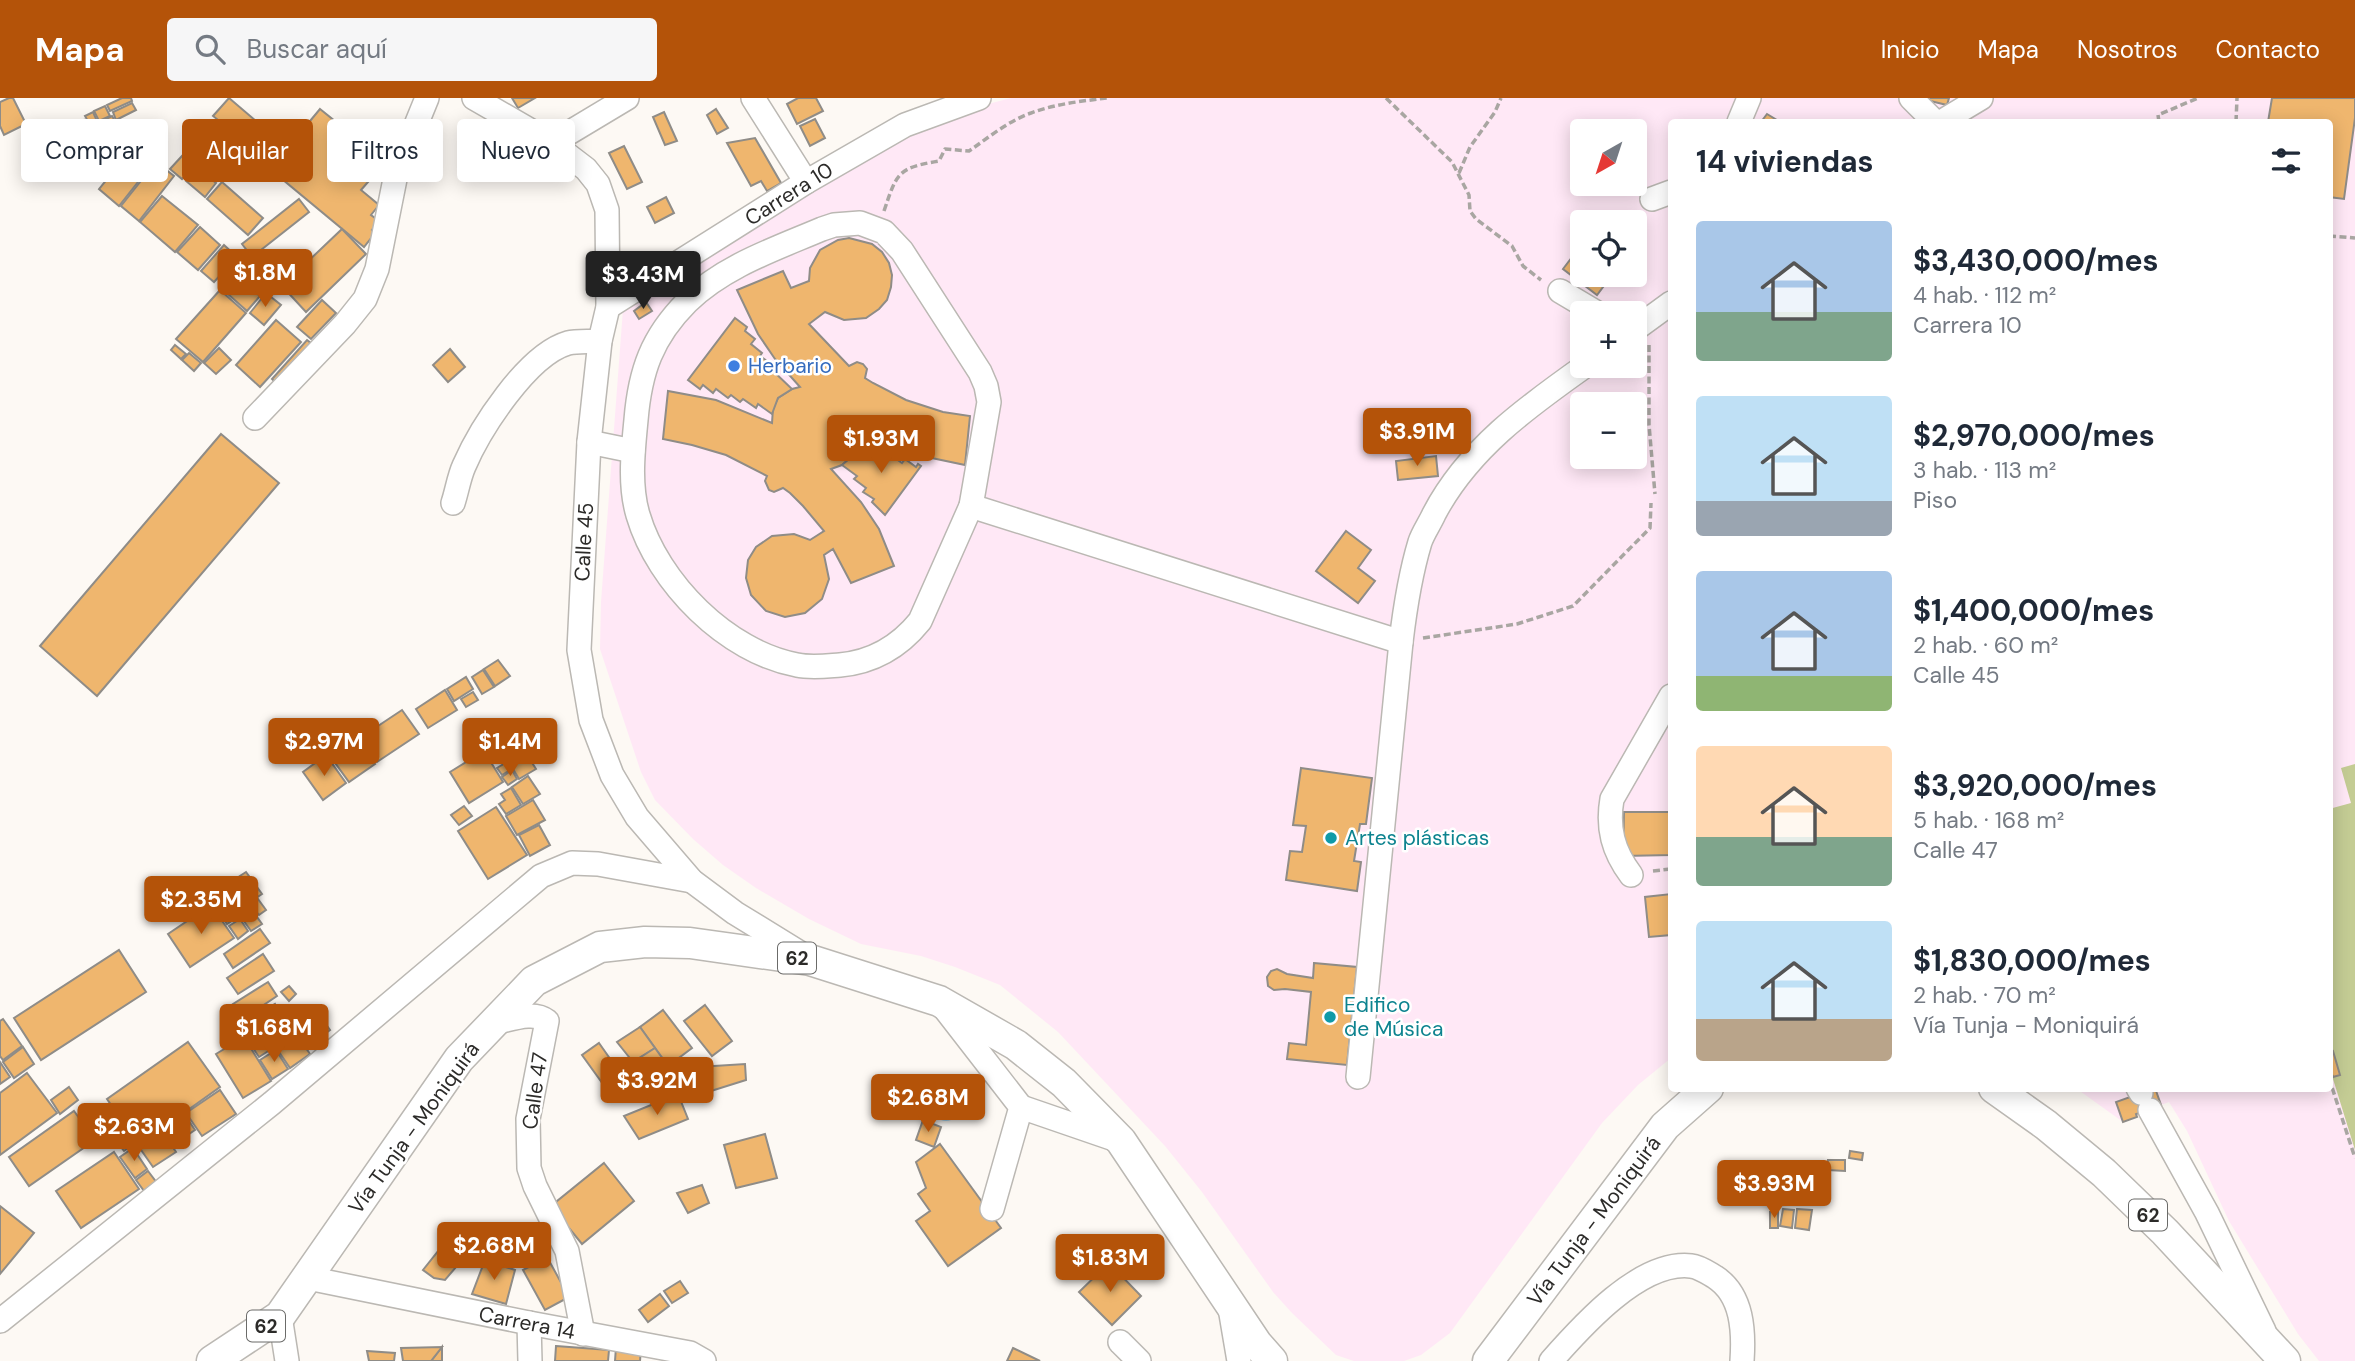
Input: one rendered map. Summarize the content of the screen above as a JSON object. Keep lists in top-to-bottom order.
{
  "streets": {
    "main road": ["62", "Vía Tunja - Moniquirá"],
    "street": [
      "Carrera 10",
      "Calle 45",
      "Calle 47",
      "Carrera 14"
    ]
  },
  "crossings": [
    ["Carrera 10", "Calle 45"],
    ["Calle 45", "Vía Tunja - Moniquirá"],
    ["Calle 47", "Vía Tunja - Moniquirá"],
    ["Calle 47", "Carrera 14"],
    ["Vía Tunja - Moniquirá", "Carrera 14"]
  ],
  "places": ["Herbario", "Artes plásticas", "Edifico de Música"],
  "north": "bottom left",
  "page": {
    "header": "Mapa",
    "search": "Buscar aquí",
    "nav": [
      "Inicio",
      "Mapa",
      "Nosotros",
      "Contacto"
    ],
    "map_buttons": ["+", "−"],
    "chip": [
      "Comprar",
      "Alquilar",
      "Filtros",
      "Nuevo"
    ],
    "heading": "14 viviendas",
    "list": [
      {
        "name": "$3,430,000/mes",
        "note": "4 hab. · 112 m² · Carrera 10"
      },
      {
        "name": "$2,970,000/mes",
        "note": "3 hab. · 113 m² · Piso"
      },
      {
        "name": "$1,400,000/mes",
        "note": "2 hab. · 60 m² · Calle 45"
      },
      {
        "name": "$3,920,000/mes",
        "note": "5 hab. · 168 m² · Calle 47"
      },
      {
        "name": "$1,830,000/mes",
        "note": "2 hab. · 70 m² · Vía Tunja - Moniquirá"
      }
    ],
    "price": [
      "$1.8M",
      "$3.43M",
      "$3.91M",
      "$1.93M",
      "$2.97M",
      "$1.4M",
      "$2.35M",
      "$1.68M",
      "$3.92M",
      "$2.68M",
      "$2.63M",
      "$3.93M",
      "$2.68M",
      "$1.83M"
    ]
  }
}
